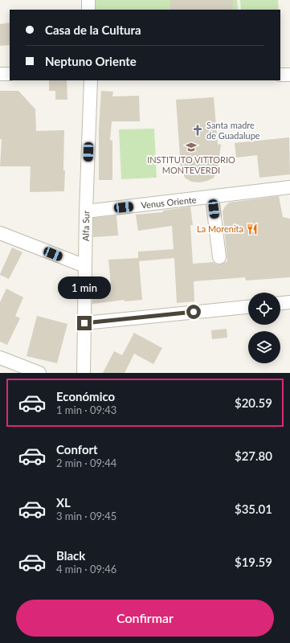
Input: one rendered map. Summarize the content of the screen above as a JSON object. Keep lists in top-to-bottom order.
{
  "streets": {
    "street": ["Venus Oriente", "Alfa Sur"]
  },
  "crossings": [
    ["Venus Oriente", "Alfa Sur"]
  ],
  "places": {
    "church": ["Santa madre de Guadalupe"],
    "school or university": ["INSTITUTO VITTORIO MONTEVERDI"],
    "restaurant": ["La Morenita"]
  },
  "page": {
    "banner": ["Casa de la Cultura", "Neptuno Oriente"],
    "bubble": "1 min",
    "list": [
      {
        "name": "Económico",
        "note": "1 min · 09:43",
        "value": "$20.59"
      },
      {
        "name": "Confort",
        "note": "2 min · 09:44",
        "value": "$27.80"
      },
      {
        "name": "XL",
        "note": "3 min · 09:45",
        "value": "$35.01"
      },
      {
        "name": "Black",
        "note": "4 min · 09:46",
        "value": "$19.59"
      }
    ],
    "buttons": "Confirmar"
  }
}
